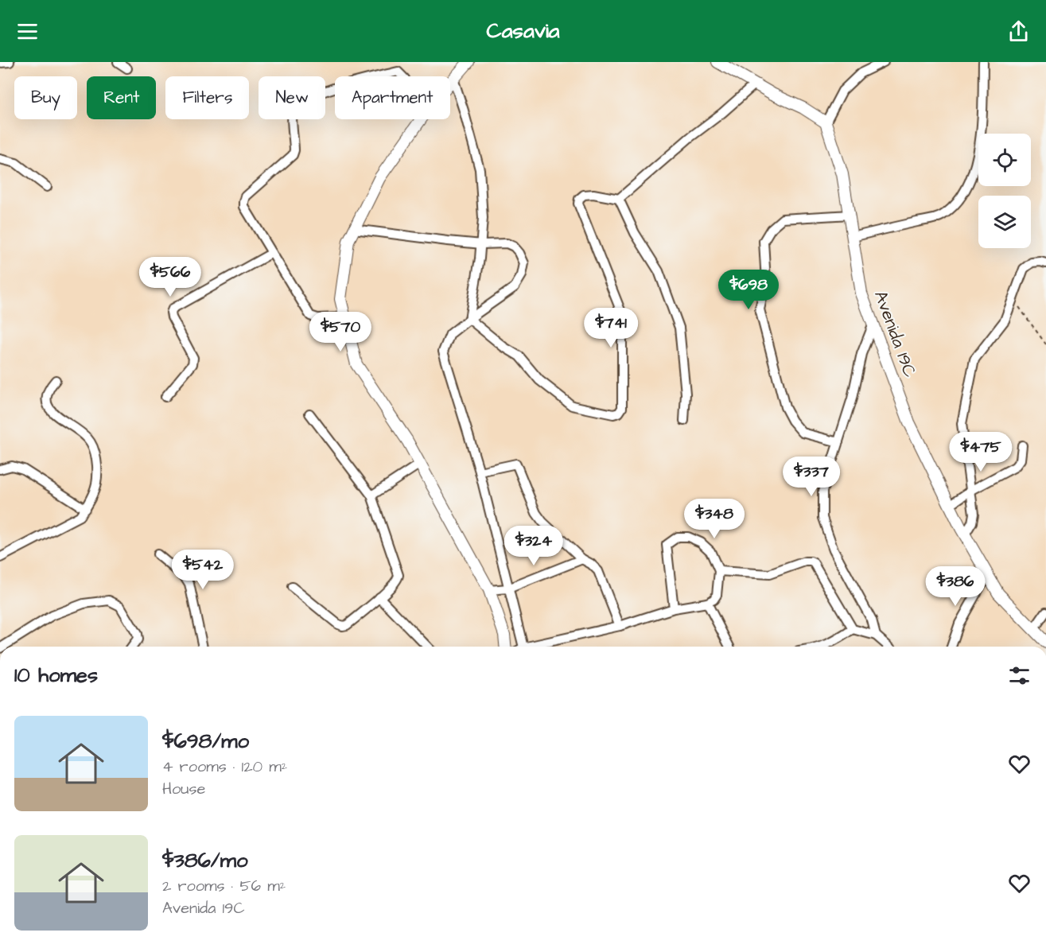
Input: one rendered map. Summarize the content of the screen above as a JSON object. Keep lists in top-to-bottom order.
{
  "streets": {
    "street": ["Avenida 19C"]
  },
  "page": {
    "header": "Casavia",
    "chip": [
      "Buy",
      "Rent",
      "Filters",
      "New",
      "Apartment"
    ],
    "price": [
      "$566",
      "$698",
      "$741",
      "$570",
      "$475",
      "$337",
      "$348",
      "$324",
      "$542",
      "$386"
    ],
    "heading": "10 homes",
    "list": [
      {
        "name": "$698/mo",
        "note": "4 rooms · 120 m² · House"
      },
      {
        "name": "$386/mo",
        "note": "2 rooms · 56 m² · Avenida 19C"
      }
    ]
  }
}
